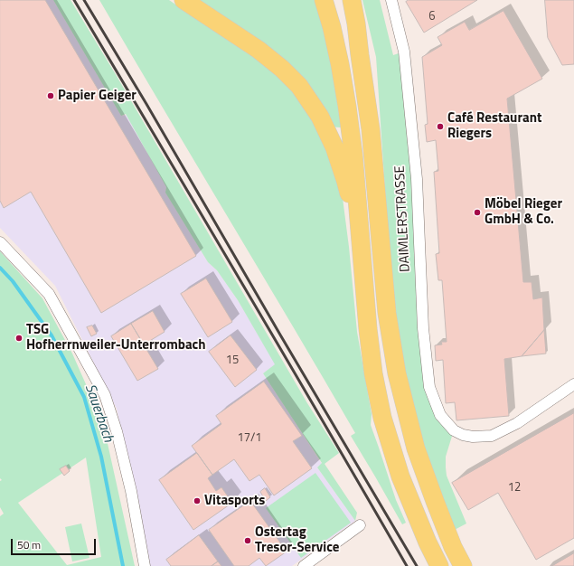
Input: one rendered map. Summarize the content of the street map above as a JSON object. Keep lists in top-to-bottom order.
{
  "streets": {
    "street": ["DAIMLERSTRASSE"]
  },
  "water": ["Sauerbach"],
  "places": [
    "Papier Geiger",
    "Café Restaurant Riegers",
    "Möbel Rieger GmbH & Co.",
    "TSG Hofherrnweiler-Unterrombach",
    "Vitasports",
    "Ostertag Tresor-Service"
  ],
  "house_numbers": [
    "6",
    "15",
    "17/1",
    "12"
  ],
  "scale_bar": "50 m"
}
